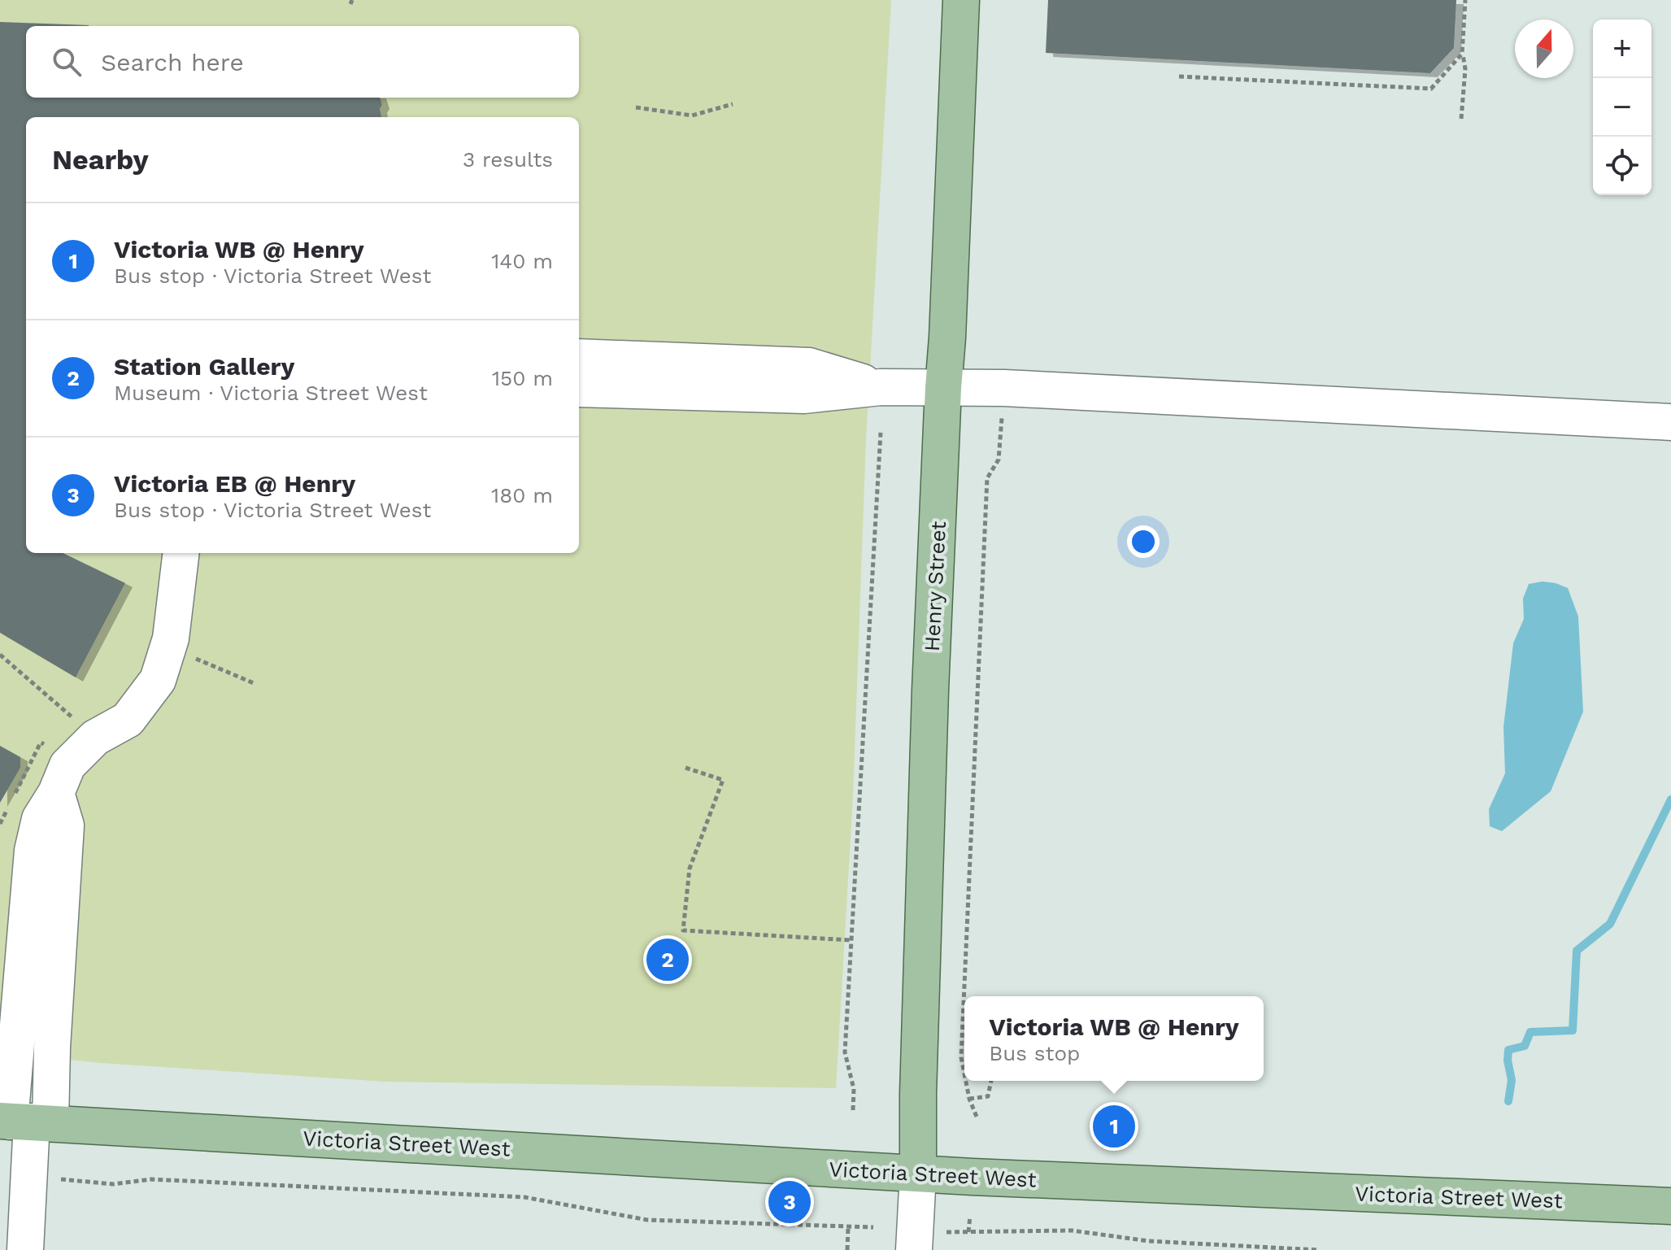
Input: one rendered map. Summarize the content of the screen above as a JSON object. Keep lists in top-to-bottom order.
{
  "streets": {
    "main road": ["Henry Street", "Victoria Street West"]
  },
  "crossings": [
    ["Henry Street", "Victoria Street West"]
  ],
  "north": "top",
  "page": {
    "map_buttons": ["+", "−"],
    "search": "Search here",
    "heading": ["Nearby", "3 results"],
    "list": [
      {
        "mark": "1",
        "name": "Victoria WB @ Henry",
        "note": "Bus stop · Victoria Street West",
        "value": "140 m"
      },
      {
        "mark": "2",
        "name": "Station Gallery",
        "note": "Museum · Victoria Street West",
        "value": "150 m"
      },
      {
        "mark": "3",
        "name": "Victoria EB @ Henry",
        "note": "Bus stop · Victoria Street West",
        "value": "180 m"
      }
    ],
    "pins": ["2", "1", "3"],
    "popup": ["Victoria WB @ Henry", "Bus stop"]
  }
}
